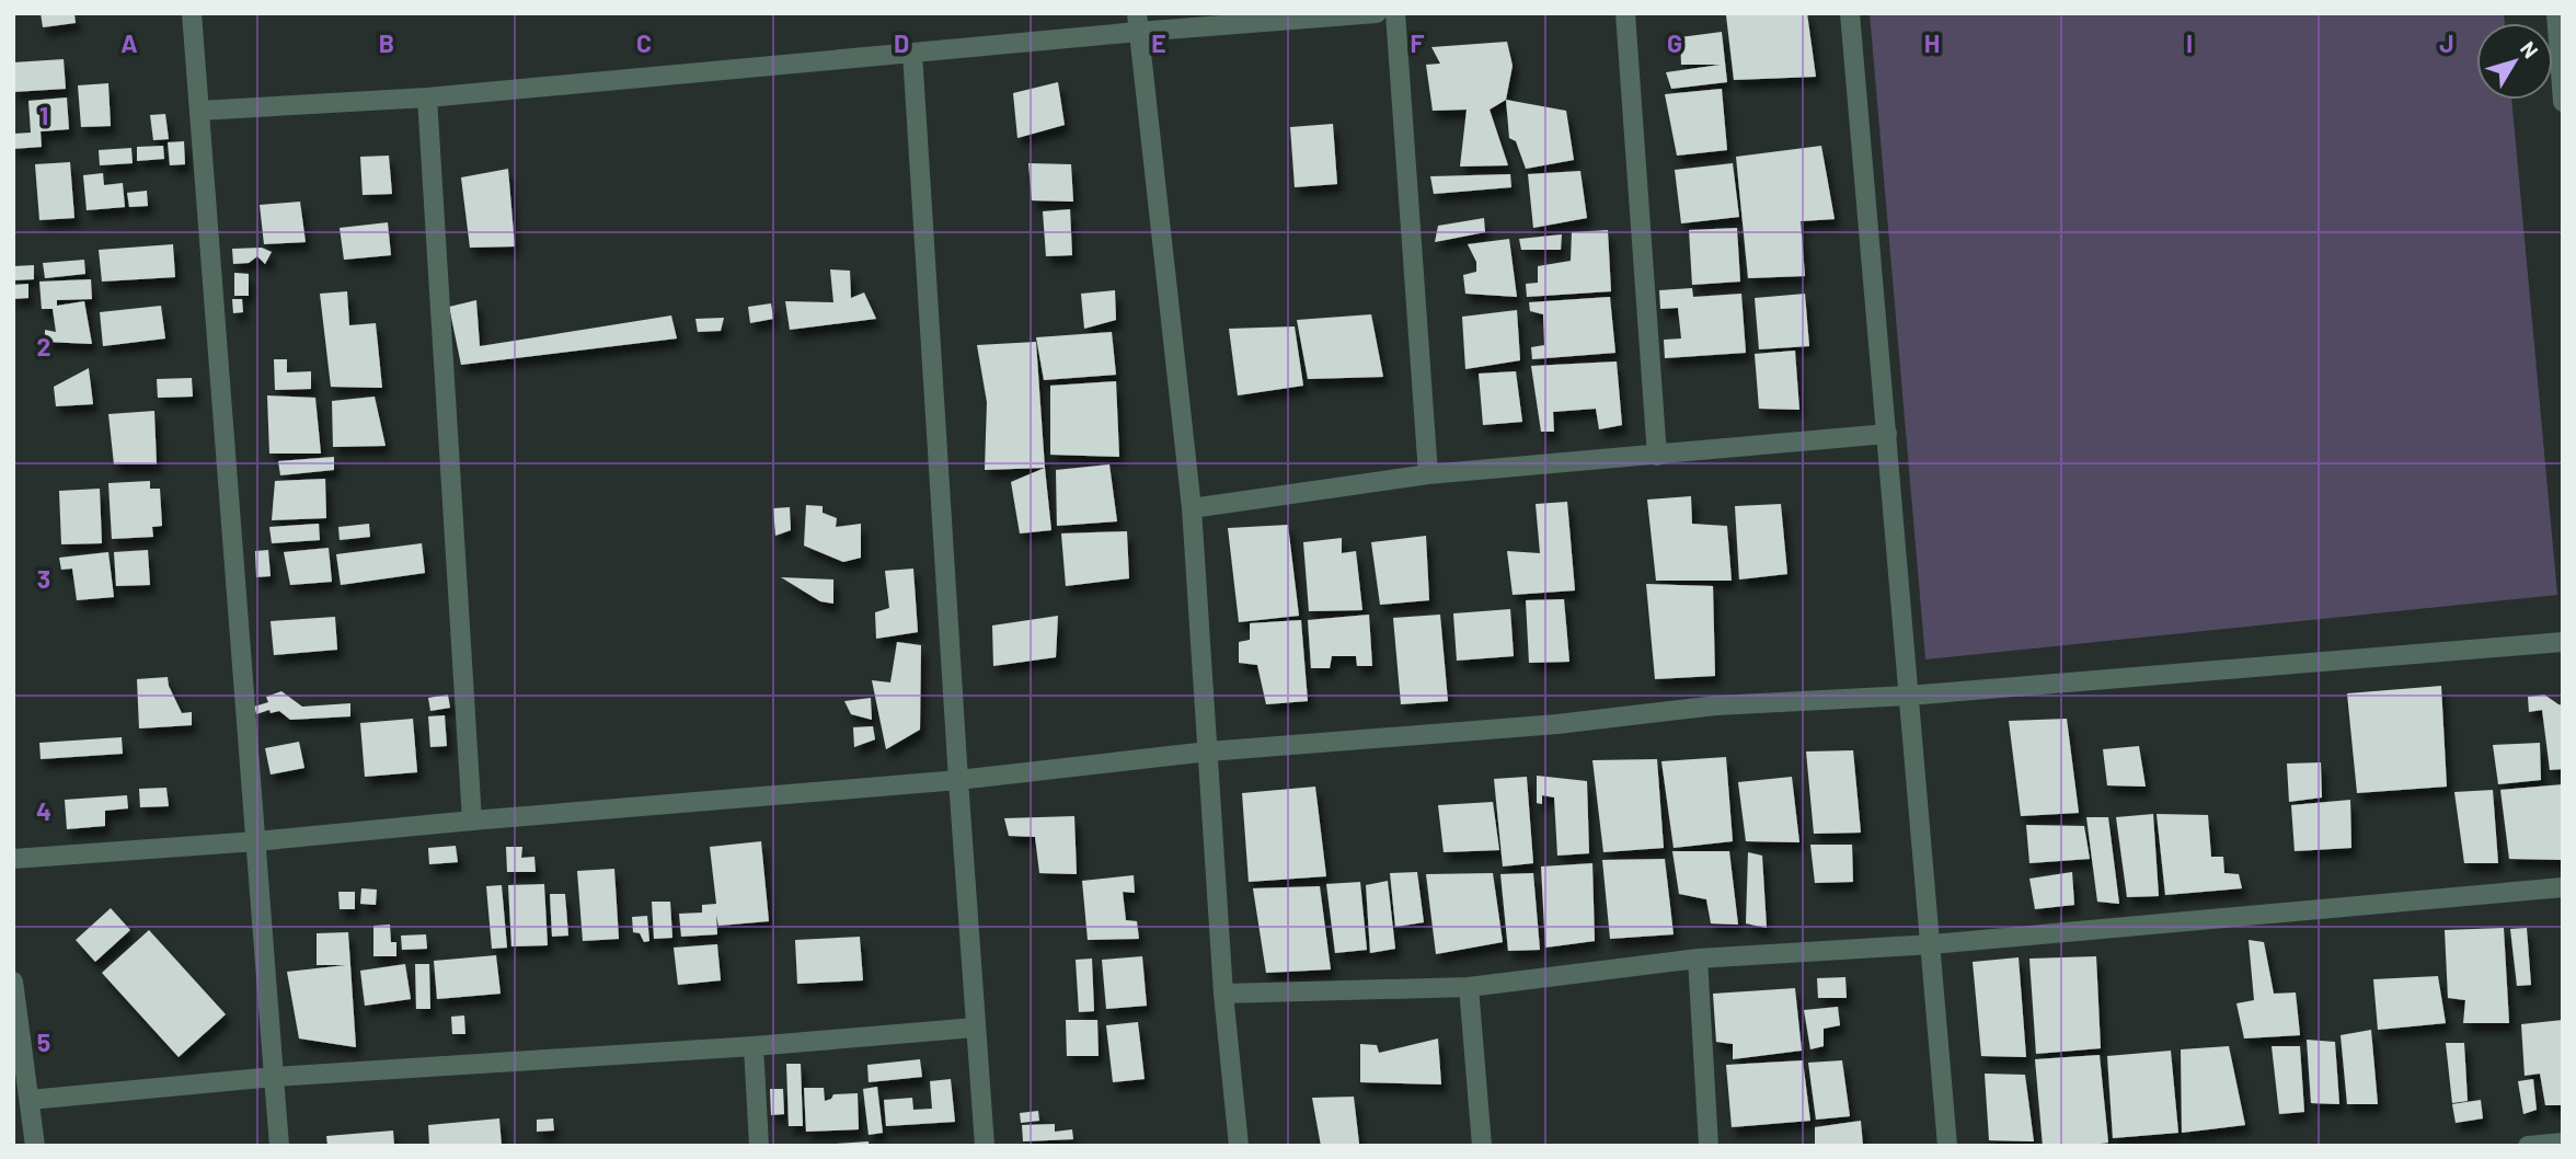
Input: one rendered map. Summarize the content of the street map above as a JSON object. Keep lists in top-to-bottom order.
{
  "north": "top right",
  "grid": {
    "columns": [
      "A",
      "B",
      "C",
      "D",
      "E",
      "F",
      "G",
      "H",
      "I",
      "J"
    ],
    "rows": [
      "1",
      "2",
      "3",
      "4",
      "5"
    ]
  }
}
